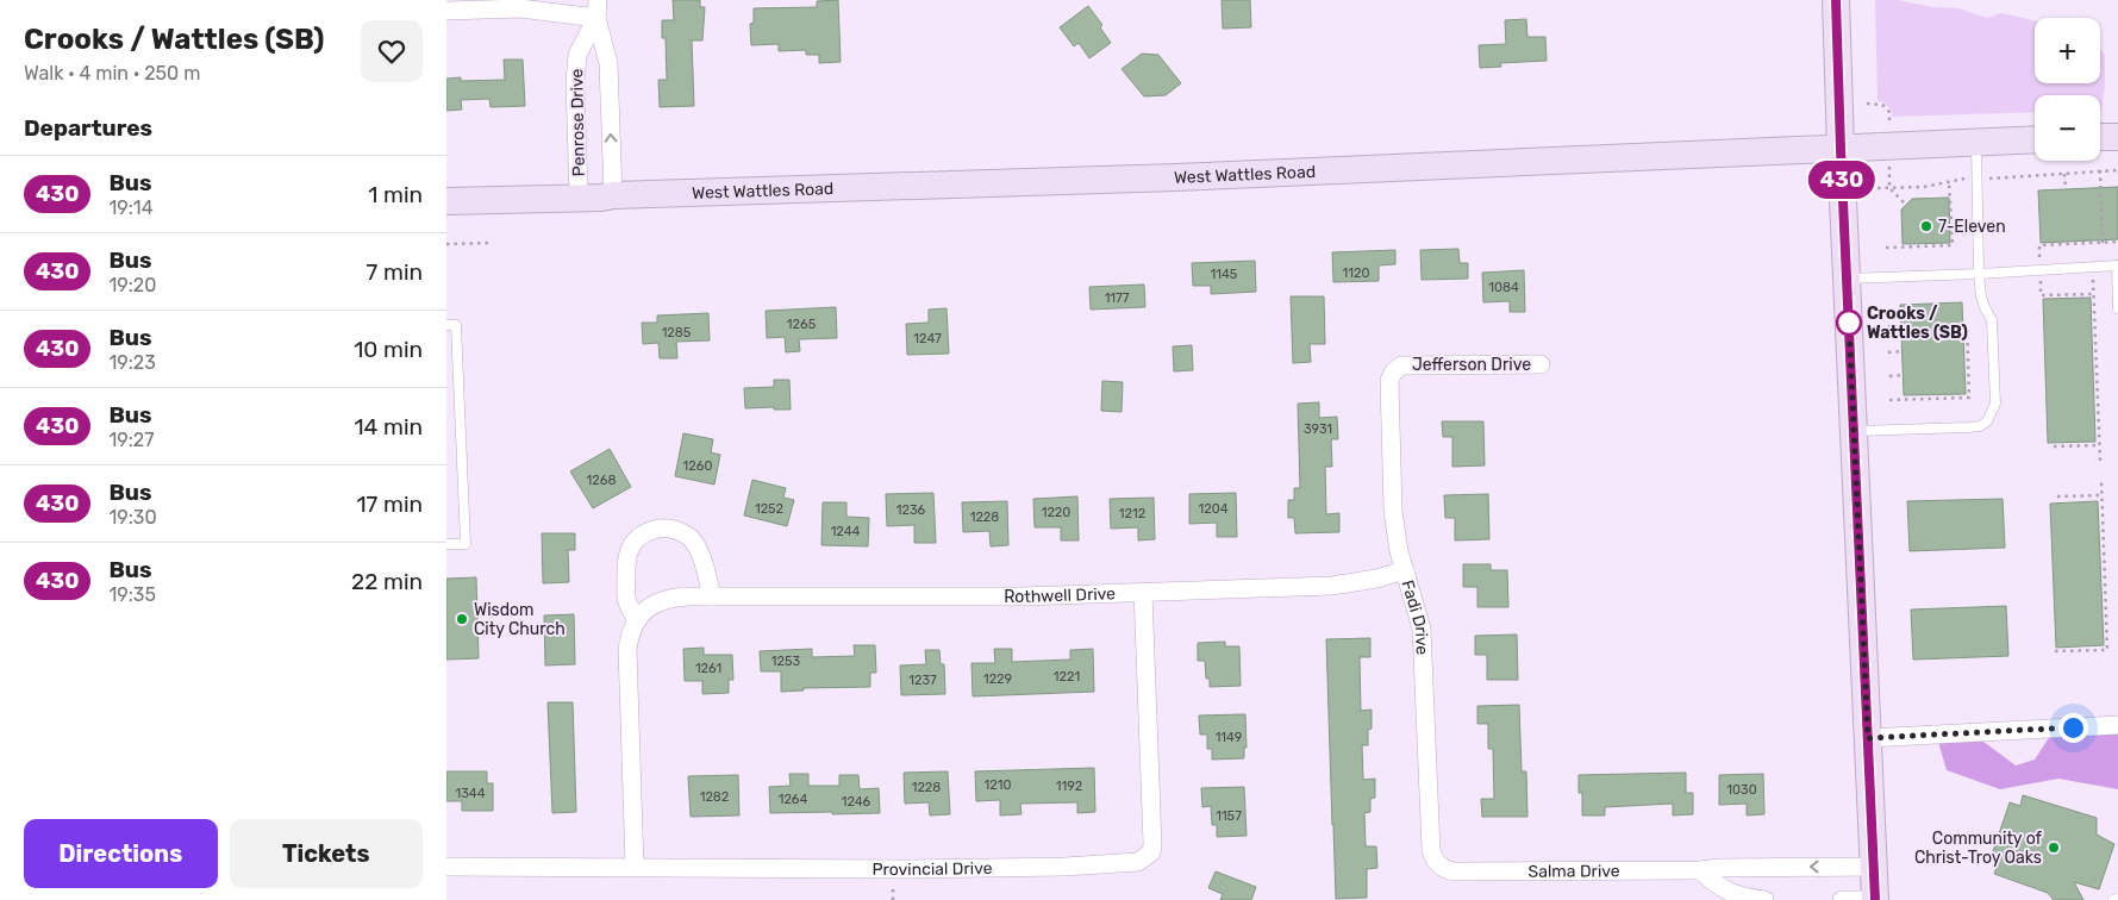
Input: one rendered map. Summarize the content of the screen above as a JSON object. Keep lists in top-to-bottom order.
{
  "streets": {
    "street": [
      "Penrose Drive",
      "West Wattles Road",
      "Jefferson Drive",
      "Rothwell Drive",
      "Fadi Drive",
      "Provincial Drive",
      "Salma Drive"
    ]
  },
  "crossings": [
    ["Penrose Drive", "West Wattles Road"],
    ["Jefferson Drive", "Fadi Drive"],
    ["Rothwell Drive", "Fadi Drive"],
    ["Rothwell Drive", "Provincial Drive"],
    ["Fadi Drive", "Salma Drive"]
  ],
  "one_way": ["Salma Drive"],
  "places": [
    "7-Eleven",
    "Crooks / Wattles (SB)",
    "Wisdom City Church",
    "Community of Christ-Troy Oaks"
  ],
  "lines": ["bus line 430"],
  "house_numbers": [
    "1120",
    "1145",
    "1084",
    "1177",
    "1265",
    "1285",
    "1247",
    "3931",
    "1260",
    "1268",
    "1252",
    "1204",
    "1236",
    "1220",
    "1212",
    "1228",
    "1244",
    "1253",
    "1261",
    "1221",
    "1229",
    "1237",
    "1149",
    "1210",
    "1192",
    "1228",
    "1030",
    "1344",
    "1282",
    "1264",
    "1246",
    "1157"
  ],
  "page": {
    "heading": [
      ["Crooks / Wattles (SB)", "Walk · 4 min · 250 m"],
      "Departures"
    ],
    "on_map": "430",
    "map_buttons": ["+", "−"],
    "list": [
      {
        "mark": "430",
        "name": "Bus",
        "note": "19:14",
        "value": "1 min"
      },
      {
        "mark": "430",
        "name": "Bus",
        "note": "19:20",
        "value": "7 min"
      },
      {
        "mark": "430",
        "name": "Bus",
        "note": "19:23",
        "value": "10 min"
      },
      {
        "mark": "430",
        "name": "Bus",
        "note": "19:27",
        "value": "14 min"
      },
      {
        "mark": "430",
        "name": "Bus",
        "note": "19:30",
        "value": "17 min"
      },
      {
        "mark": "430",
        "name": "Bus",
        "note": "19:35",
        "value": "22 min"
      }
    ],
    "buttons": ["Directions", "Tickets"]
  }
}
